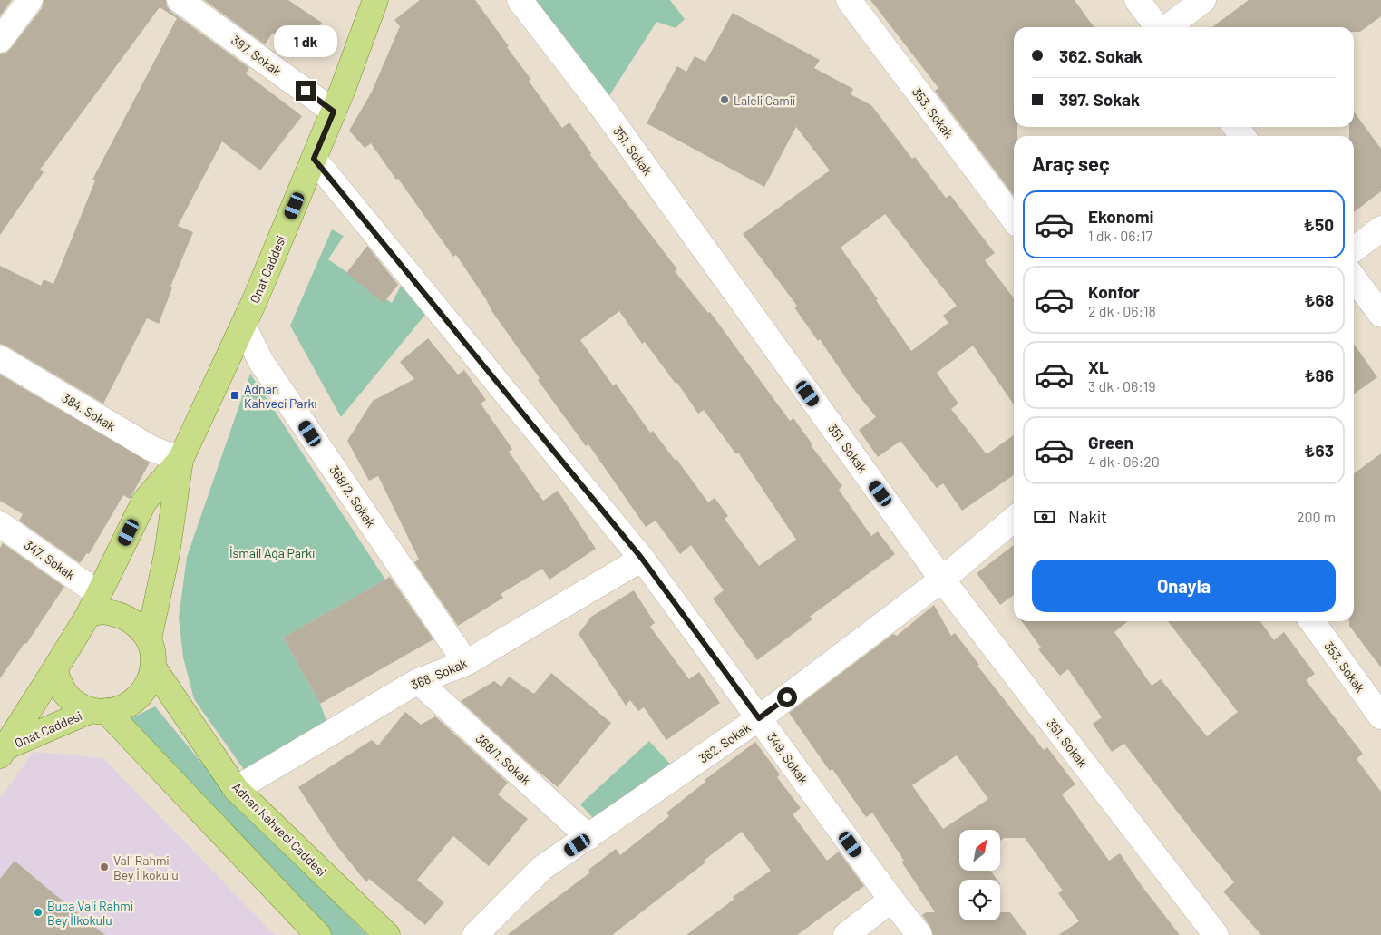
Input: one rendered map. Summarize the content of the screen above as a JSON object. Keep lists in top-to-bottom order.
{
  "streets": {
    "main road": ["Onat Caddesi", "Adnan Kahveci Caddesi"],
    "street": [
      "397. Sokak",
      "353. Sokak",
      "351. Sokak",
      "384. Sokak",
      "368/2. Sokak",
      "347. Sokak",
      "368. Sokak",
      "362. Sokak",
      "349. Sokak",
      "368/1. Sokak"
    ]
  },
  "crossings": [
    ["397. Sokak", "Onat Caddesi"],
    ["351. Sokak", "362. Sokak"],
    ["Onat Caddesi", "384. Sokak"],
    ["Onat Caddesi", "368/2. Sokak"],
    ["Onat Caddesi", "347. Sokak"],
    ["Onat Caddesi", "349. Sokak"],
    ["Onat Caddesi", "Adnan Kahveci Caddesi"],
    ["368/2. Sokak", "368. Sokak"],
    ["347. Sokak", "Adnan Kahveci Caddesi"],
    ["368. Sokak", "349. Sokak"],
    ["368. Sokak", "368/1. Sokak"],
    ["368. Sokak", "Adnan Kahveci Caddesi"],
    ["362. Sokak", "349. Sokak"],
    ["362. Sokak", "368/1. Sokak"]
  ],
  "parks": ["İsmail Ağa Parkı"],
  "places": {
    "other": ["Laleli Camii", "Vali Rahmi Bey İlkokulu", "Buca Vali Rahmi Bey İlkokulu"],
    "transit": ["Adnan Kahveci Parkı"]
  },
  "north": "top right",
  "page": {
    "bubble": "1 dk",
    "banner": ["362. Sokak", "397. Sokak"],
    "heading": "Araç seç",
    "list": [
      {
        "name": "Ekonomi",
        "note": "1 dk · 06:17",
        "value": "₺50"
      },
      {
        "name": "Konfor",
        "note": "2 dk · 06:18",
        "value": "₺68"
      },
      {
        "name": "XL",
        "note": "3 dk · 06:19",
        "value": "₺86"
      },
      {
        "name": "Green",
        "note": "4 dk · 06:20",
        "value": "₺63"
      }
    ],
    "pay": ["Nakit", "200 m"],
    "buttons": "Onayla"
  }
}
